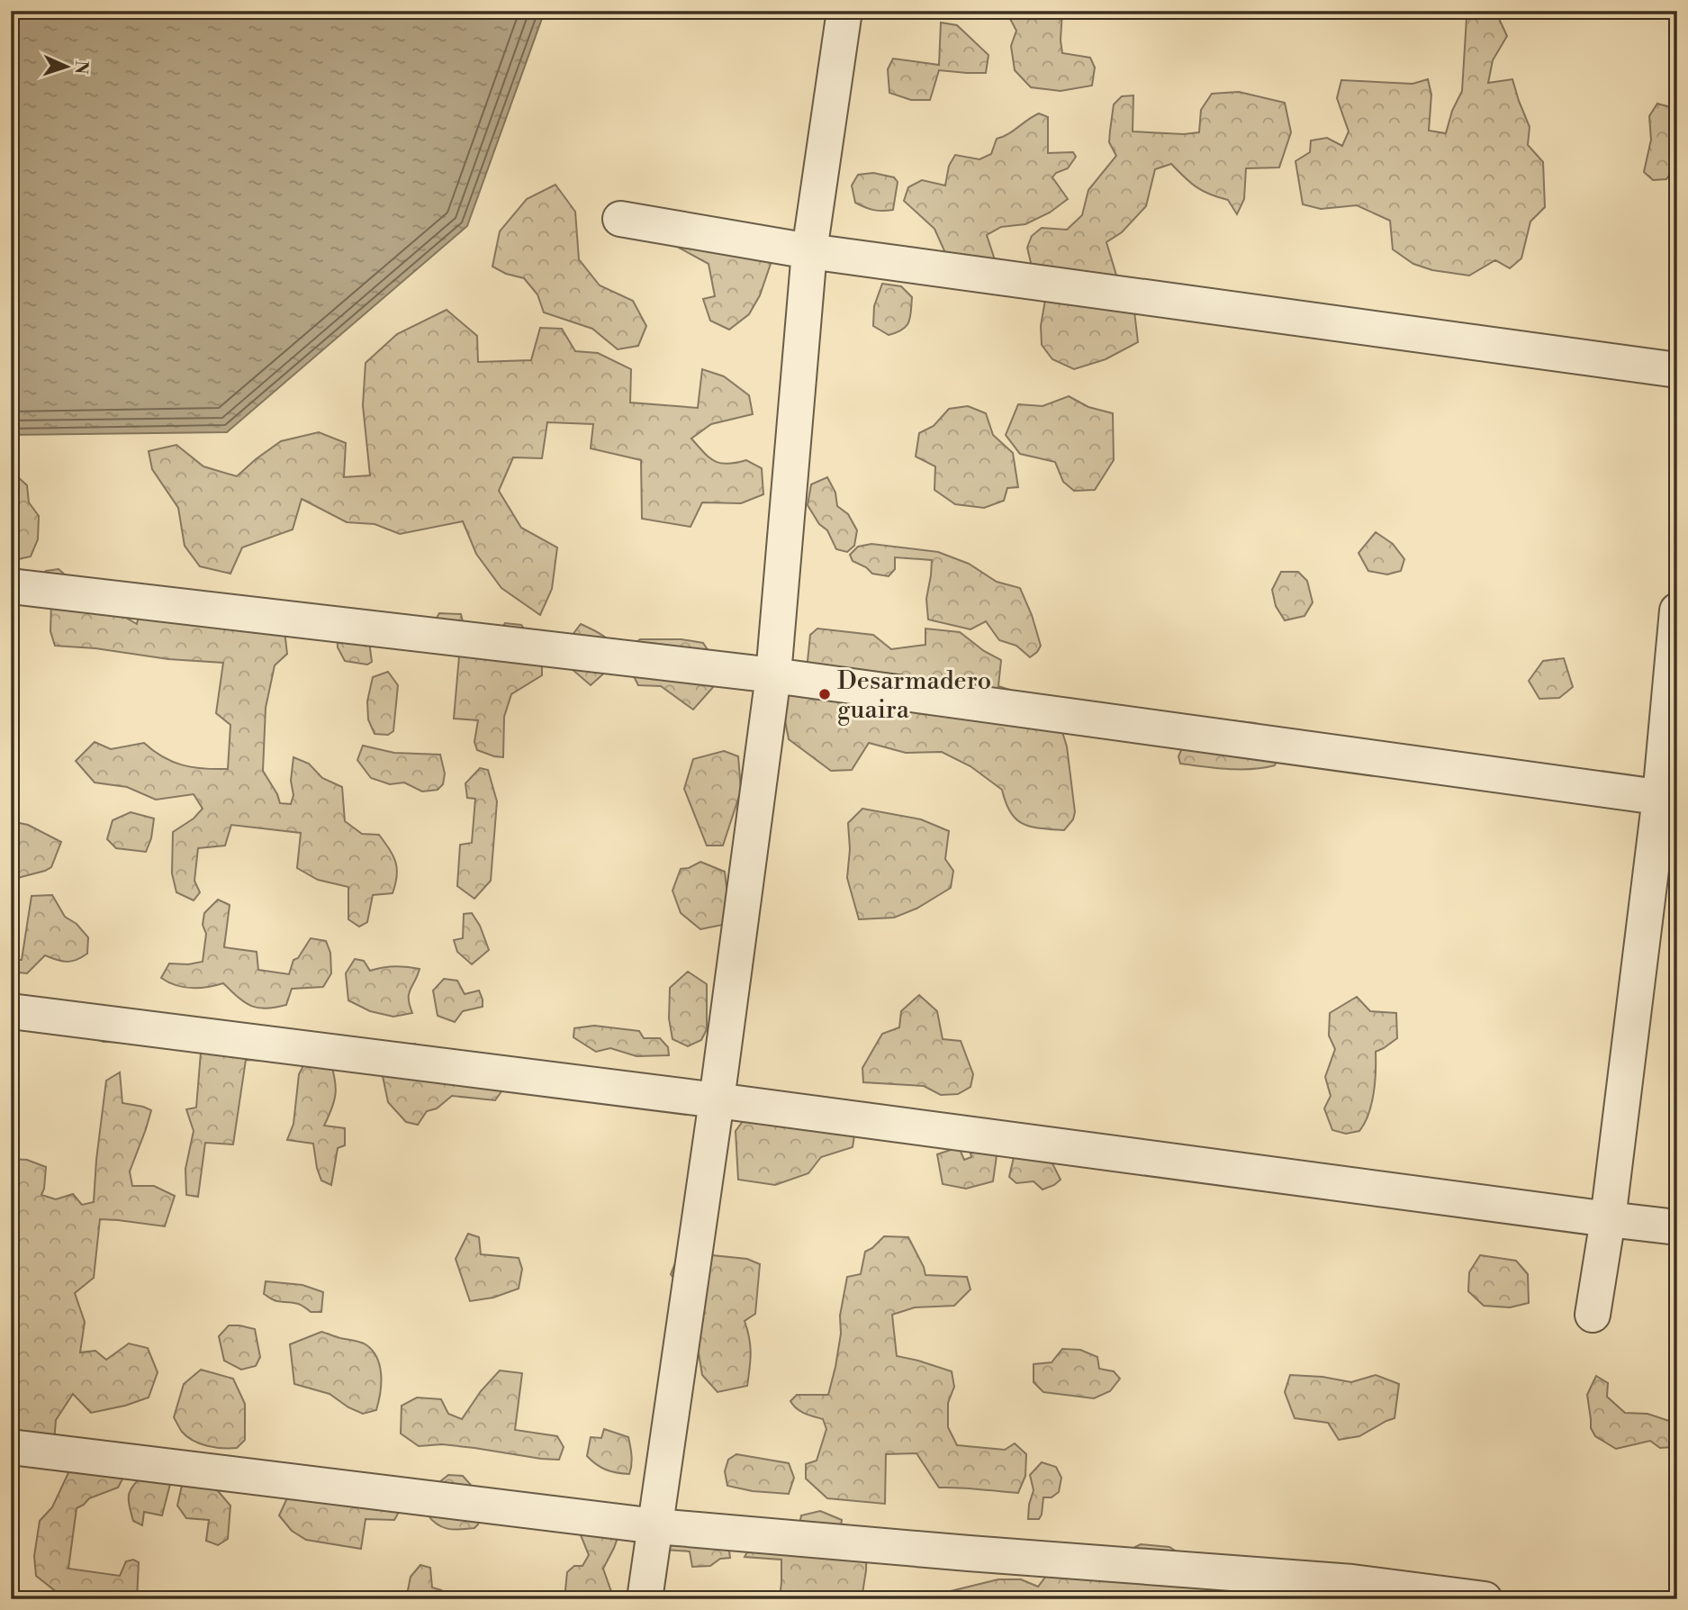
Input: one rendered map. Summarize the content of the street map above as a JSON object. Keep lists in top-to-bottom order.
{
  "places": ["Desarmadero guaira"],
  "north": "right"
}
